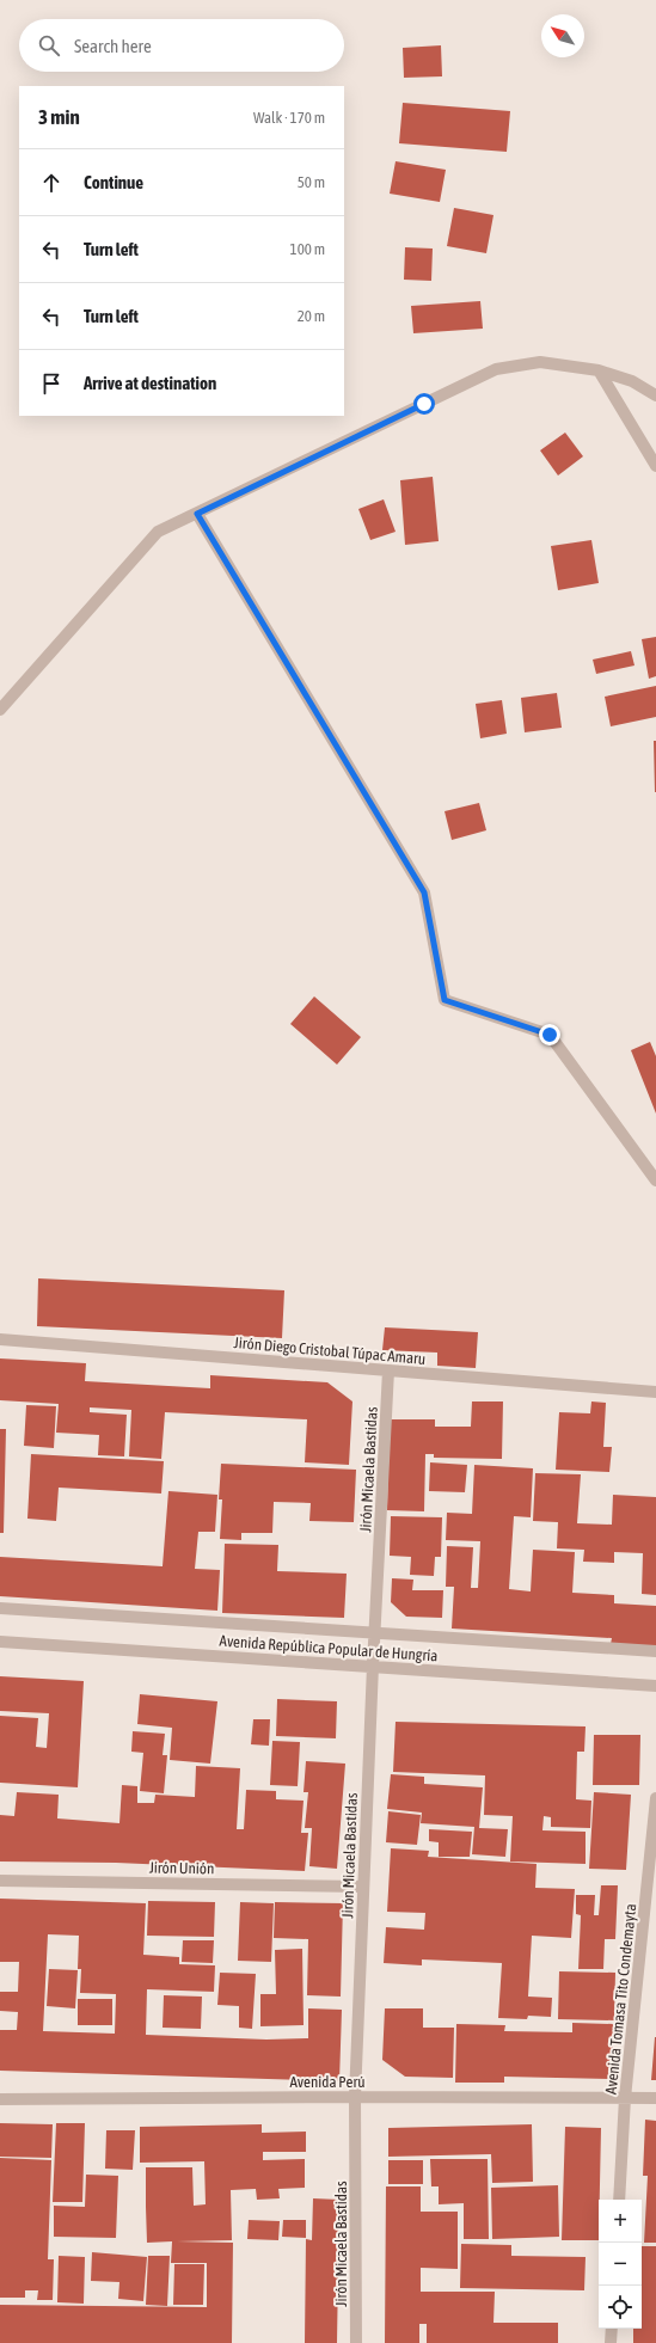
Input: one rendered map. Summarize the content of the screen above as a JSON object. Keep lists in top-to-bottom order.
{
  "streets": {
    "street": [
      "Jirón Diego Cristobal Túpac Amaru",
      "Jirón Micaela Bastidas",
      "Avenida República Popular de Hungría",
      "Jirón Unión",
      "Avenida Tomasa Tito Condemayta",
      "Avenida Perú"
    ]
  },
  "crossings": [
    ["Jirón Diego Cristobal Túpac Amaru", "Jirón Micaela Bastidas"],
    ["Jirón Micaela Bastidas", "Avenida República Popular de Hungría"],
    ["Jirón Micaela Bastidas", "Jirón Unión"],
    ["Jirón Micaela Bastidas", "Avenida Perú"],
    ["Avenida Tomasa Tito Condemayta", "Avenida Perú"]
  ],
  "north": "top left",
  "page": {
    "search": "Search here",
    "heading": ["3 min", "Walk · 170 m"],
    "list": [
      ["Continue", "50 m"],
      ["Turn left", "100 m"],
      ["Turn left", "20 m"],
      "Arrive at destination"
    ],
    "map_buttons": ["+", "−"]
  }
}
